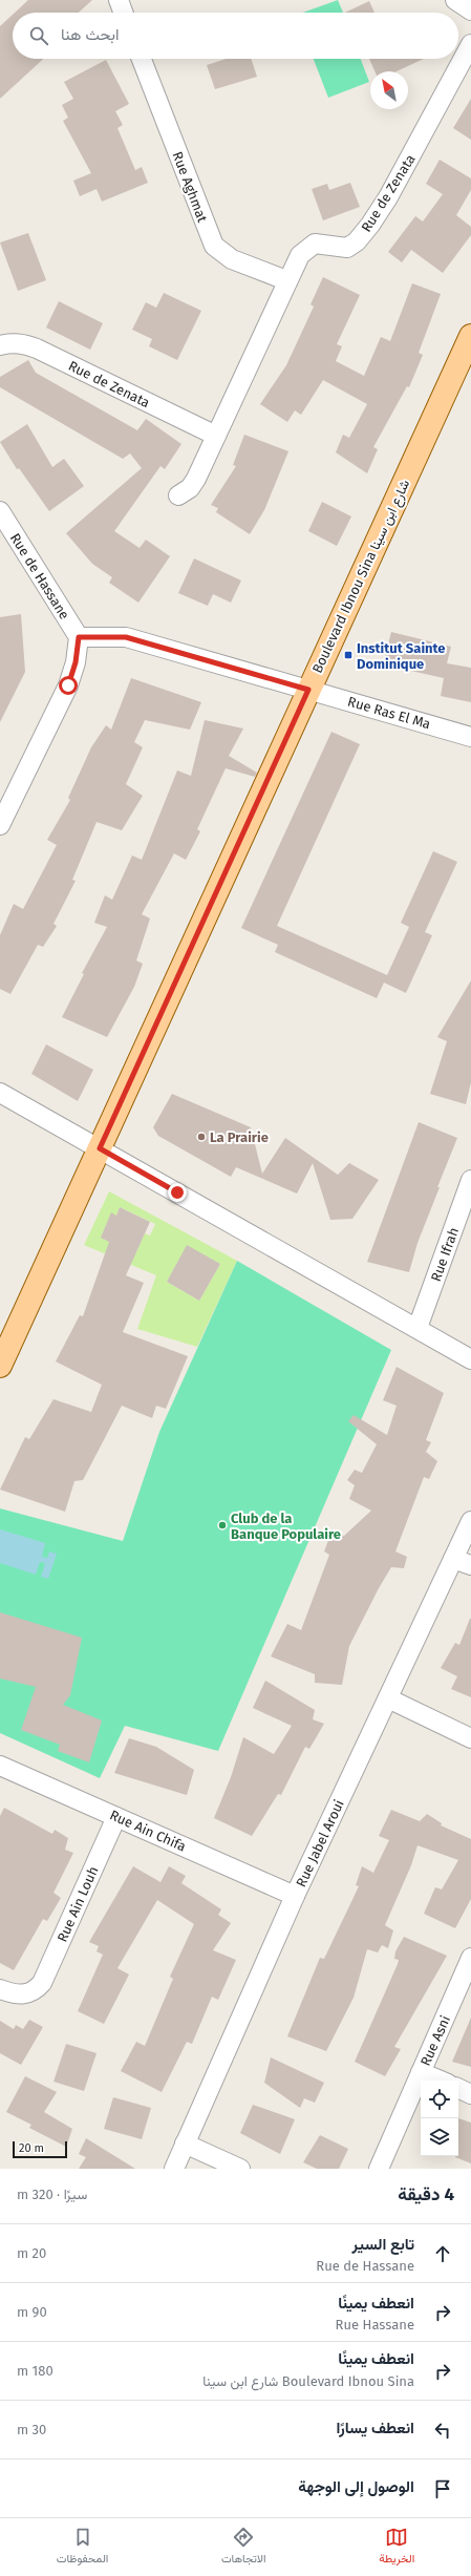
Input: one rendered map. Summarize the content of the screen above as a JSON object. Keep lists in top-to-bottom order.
{
  "streets": {
    "main road": ["Boulevard Ibnou Sina شارع ابن سينا"],
    "street": [
      "Rue Aghmat",
      "Rue de Zenata",
      "Rue de Hassane",
      "Rue Ras El Ma",
      "Rue Ifrah",
      "Rue Ain Chifa",
      "Rue Jabel Aroui",
      "Rue Ain Louh",
      "Rue Asni"
    ]
  },
  "crossings": [
    ["Rue Aghmat", "Rue de Zenata"],
    ["Rue de Hassane", "Rue Ras El Ma"],
    ["Boulevard Ibnou Sina شارع ابن سينا", "Rue Ras El Ma"],
    ["Rue Ain Chifa", "Rue Jabel Aroui"],
    ["Rue Ain Chifa", "Rue Ain Louh"]
  ],
  "places": {
    "transit": ["Institut Sainte Dominique"],
    "other": ["La Prairie", "Club de la Banque Populaire"]
  },
  "scale_bar": "20 m",
  "north": "top left",
  "page": {
    "search": "ابحث هنا",
    "scale": "20 m",
    "heading": ["4 دقيقة", "سيرًا · 320 m"],
    "list": [
      ["تابع السير", "Rue de Hassane", "20 m"],
      ["انعطف يمينًا", "Rue Hassane", "90 m"],
      ["انعطف يمينًا", "Boulevard Ibnou Sina شارع ابن سينا", "180 m"],
      ["انعطف يسارًا", "30 m"],
      "الوصول إلى الوجهة"
    ],
    "nav": ["الخريطة", "الاتجاهات", "المحفوظات"]
  }
}
